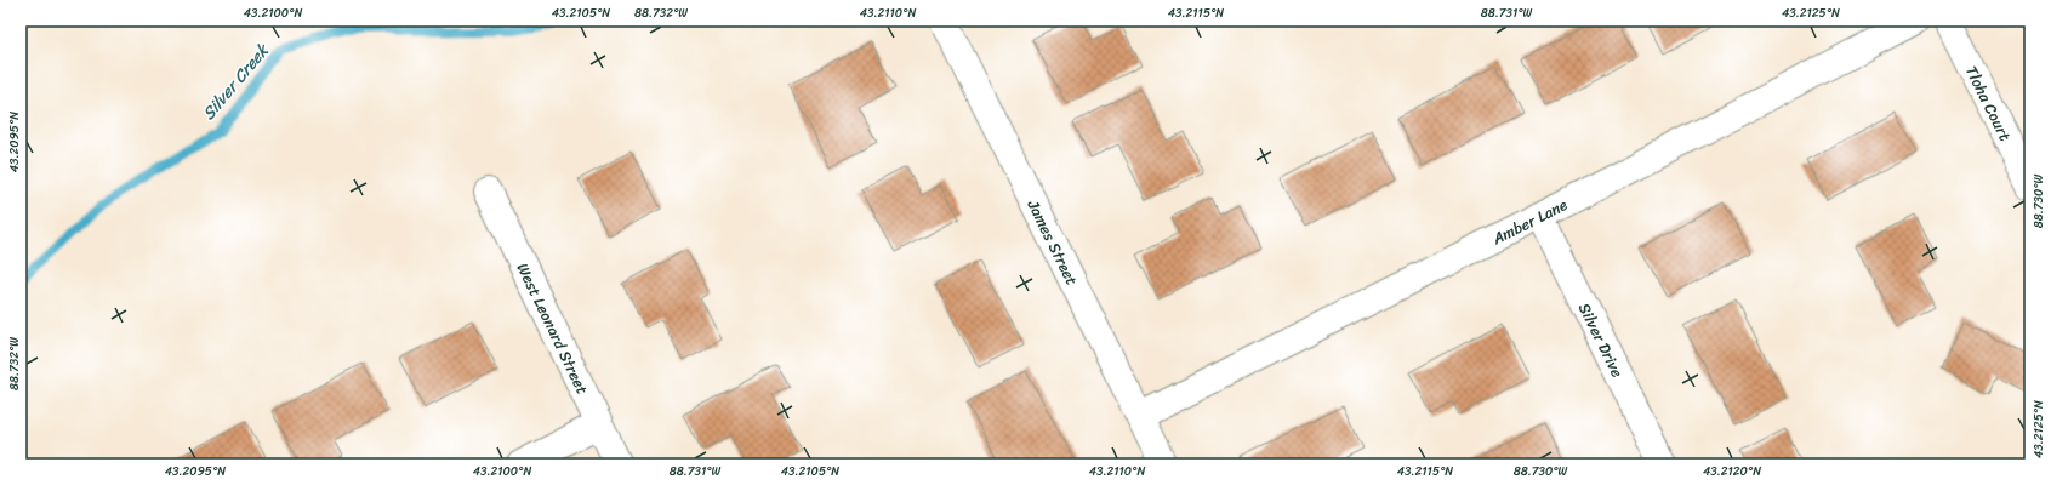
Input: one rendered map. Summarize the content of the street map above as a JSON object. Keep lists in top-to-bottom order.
{
  "streets": {
    "street": [
      "Tloha Court",
      "Amber Lane",
      "James Street",
      "West Leonard Street",
      "Silver Drive"
    ]
  },
  "crossings": [
    ["Amber Lane", "James Street"],
    ["Amber Lane", "Silver Drive"]
  ],
  "water": ["Silver Creek"],
  "coordinates": [
    "43.2100°N",
    "43.2105°N",
    "88.732°W",
    "43.2110°N",
    "43.2115°N",
    "88.731°W",
    "43.2125°N",
    "43.2095°N",
    "88.730°W",
    "43.2120°N"
  ]
}
